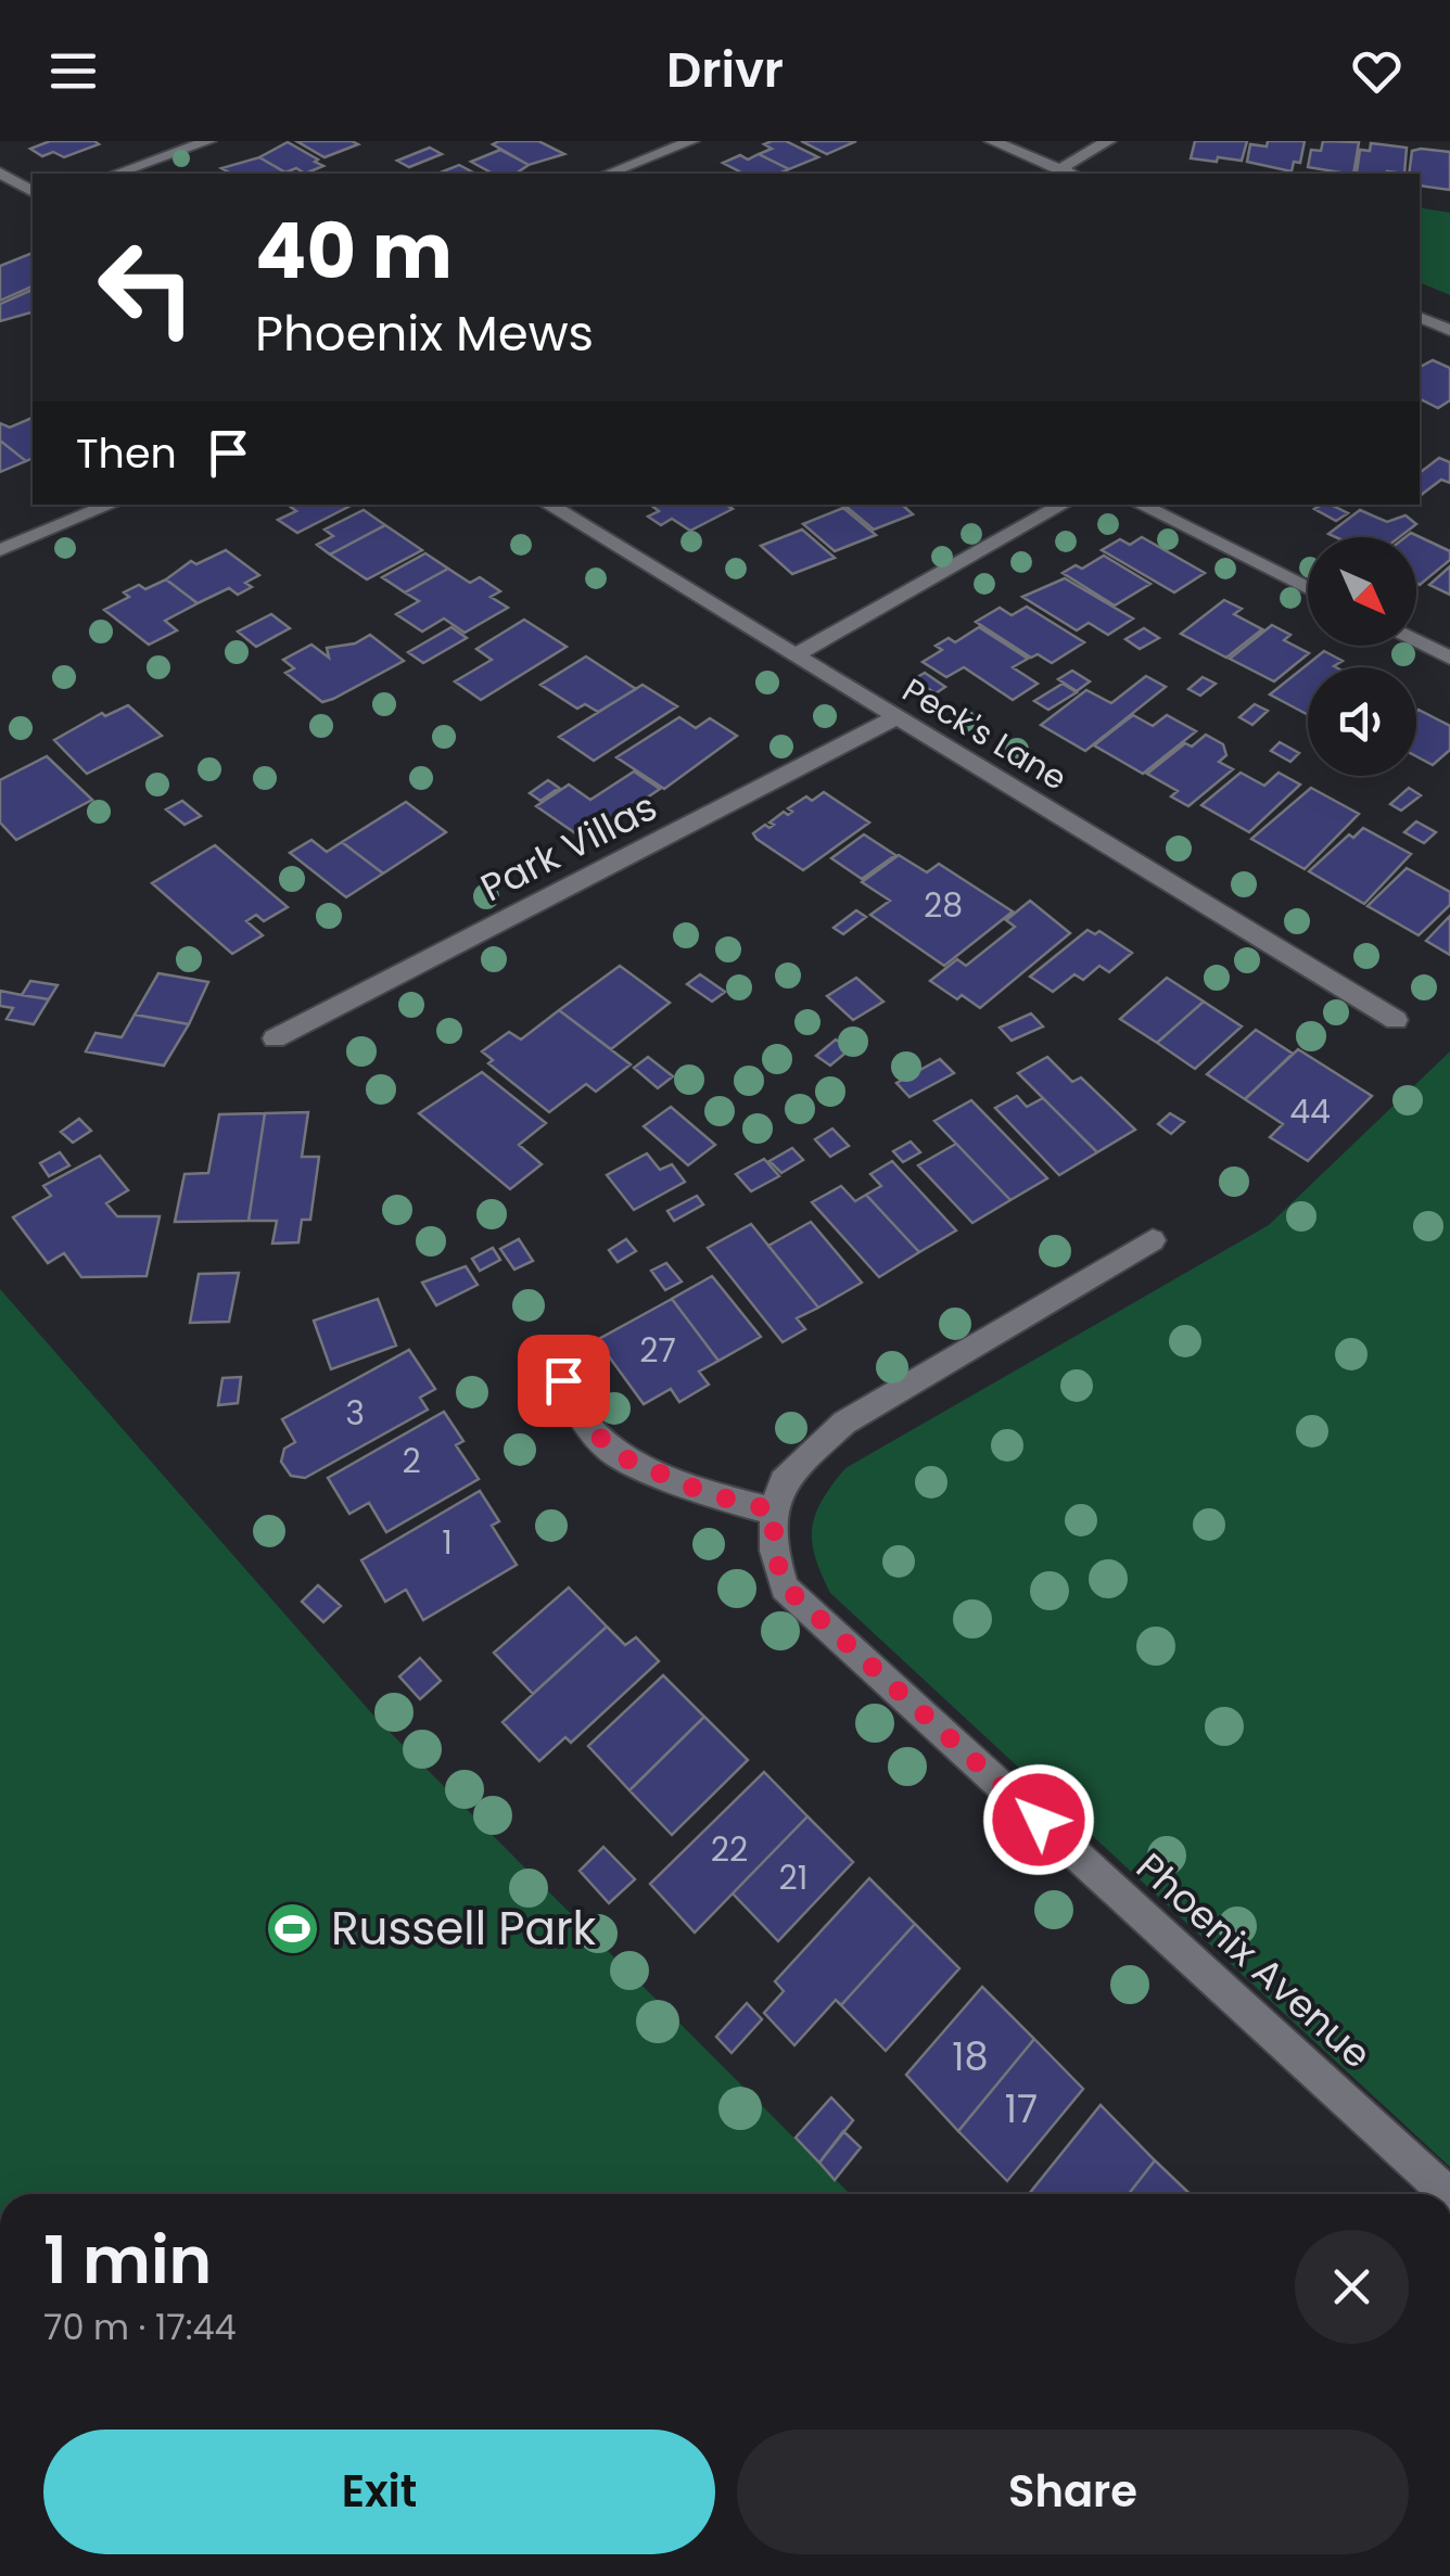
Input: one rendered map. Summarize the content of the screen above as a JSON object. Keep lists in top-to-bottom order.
{
  "streets": {
    "street": ["Peck's Lane", "Park Villas", "Phoenix Avenue"]
  },
  "crossings": [
    ["Peck's Lane", "Park Villas"]
  ],
  "places": {
    "sports": ["Russell Park"]
  },
  "house_numbers": [
    "28",
    "44",
    "27",
    "3",
    "2",
    "1",
    "22",
    "21",
    "18",
    "17"
  ],
  "north": "bottom right",
  "page": {
    "header": "Drivr",
    "turn": ["40 m", "Phoenix Mews"],
    "then": "Then",
    "heading": ["1 min", "70 m · 17:44"],
    "buttons": ["Exit", "Share"]
  }
}
